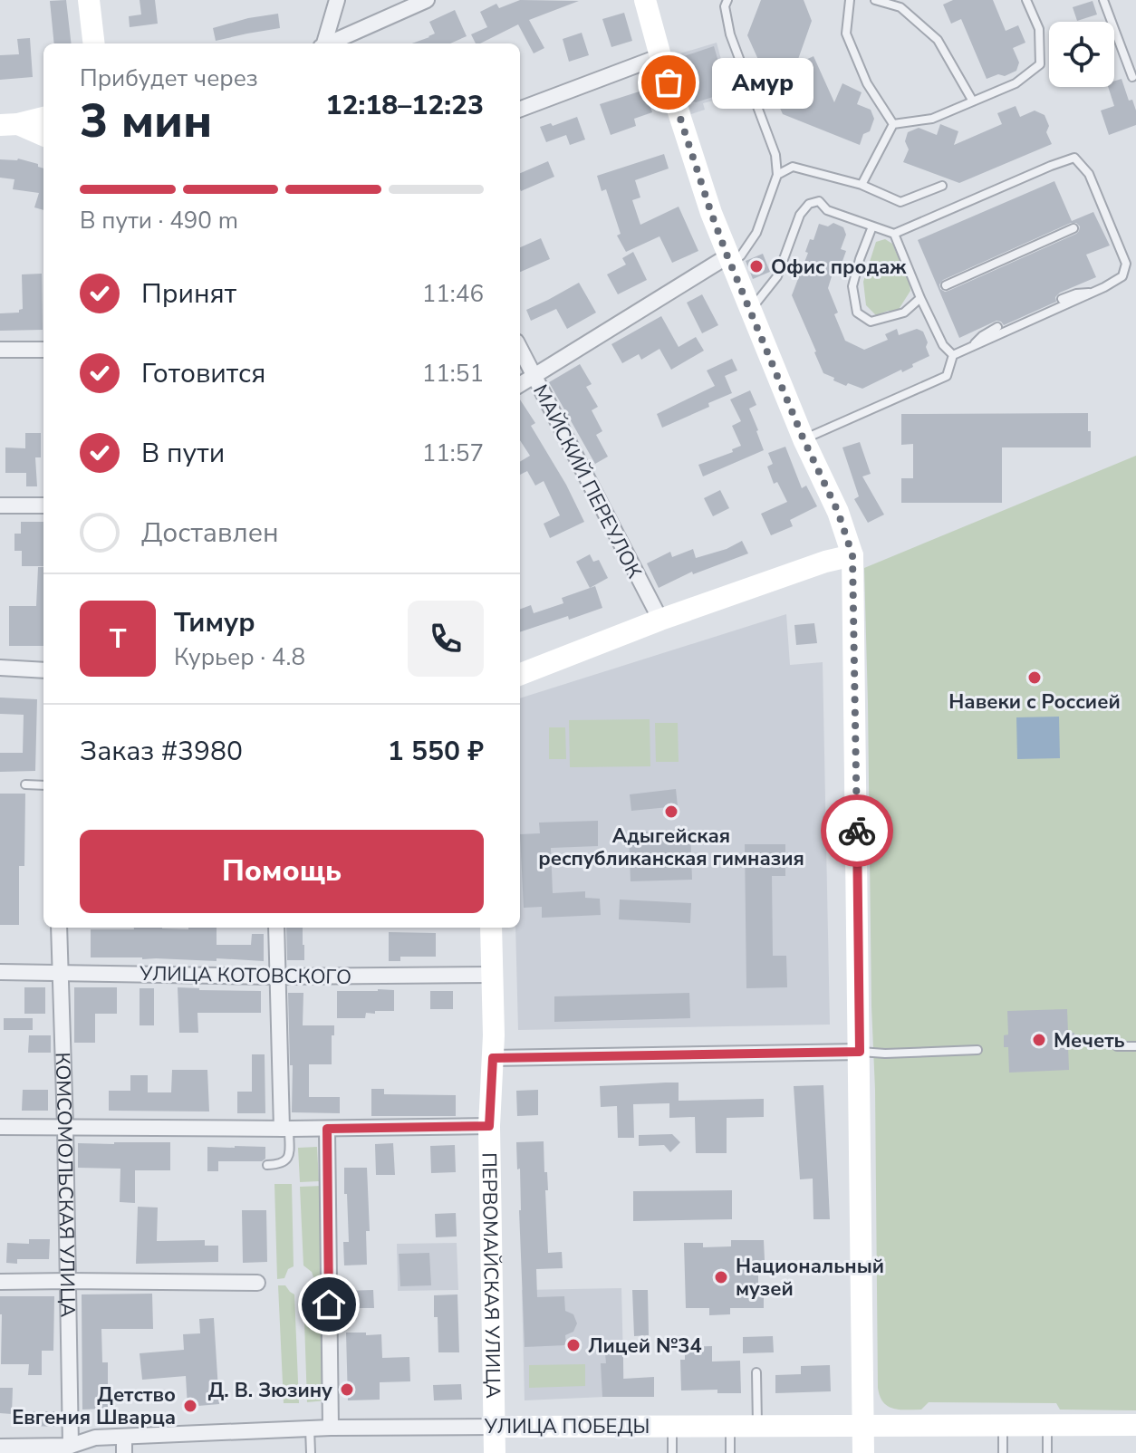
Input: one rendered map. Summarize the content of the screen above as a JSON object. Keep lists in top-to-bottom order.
{
  "streets": {
    "street": [
      "МАЙСКИЙ ПЕРЕУЛОК",
      "УЛИЦА КОТОВСКОГО",
      "КОМСОМОЛЬСКАЯ УЛИЦА",
      "ПЕРВОМАЙСКАЯ УЛИЦА",
      "УЛИЦА ПОБЕДЫ"
    ]
  },
  "crossings": [
    ["УЛИЦА КОТОВСКОГО", "КОМСОМОЛЬСКАЯ УЛИЦА"],
    ["УЛИЦА КОТОВСКОГО", "ПЕРВОМАЙСКАЯ УЛИЦА"],
    ["КОМСОМОЛЬСКАЯ УЛИЦА", "УЛИЦА ПОБЕДЫ"],
    ["ПЕРВОМАЙСКАЯ УЛИЦА", "УЛИЦА ПОБЕДЫ"]
  ],
  "places": [
    "Амур",
    "Офис продаж",
    "Навеки с Россией",
    "Адыгейская республиканская гимназия",
    "Мечеть",
    "Национальный музей",
    "Лицей №34",
    "Д. В. Зюзину",
    "Детство Евгения Шварца"
  ],
  "page": {
    "heading": ["3 мин", "Прибудет через", "12:18–12:23"],
    "panel": [
      "Тимур",
      "Курьер · 4.8",
      "Заказ #3980",
      "1 550 ₽"
    ],
    "bubble": "Амур",
    "bar": "В пути · 490 m",
    "list": [
      ["Принят", "11:46"],
      ["Готовится", "11:51"],
      ["В пути", "11:57"],
      "Доставлен"
    ],
    "round": "Т",
    "buttons": "Помощь"
  }
}
